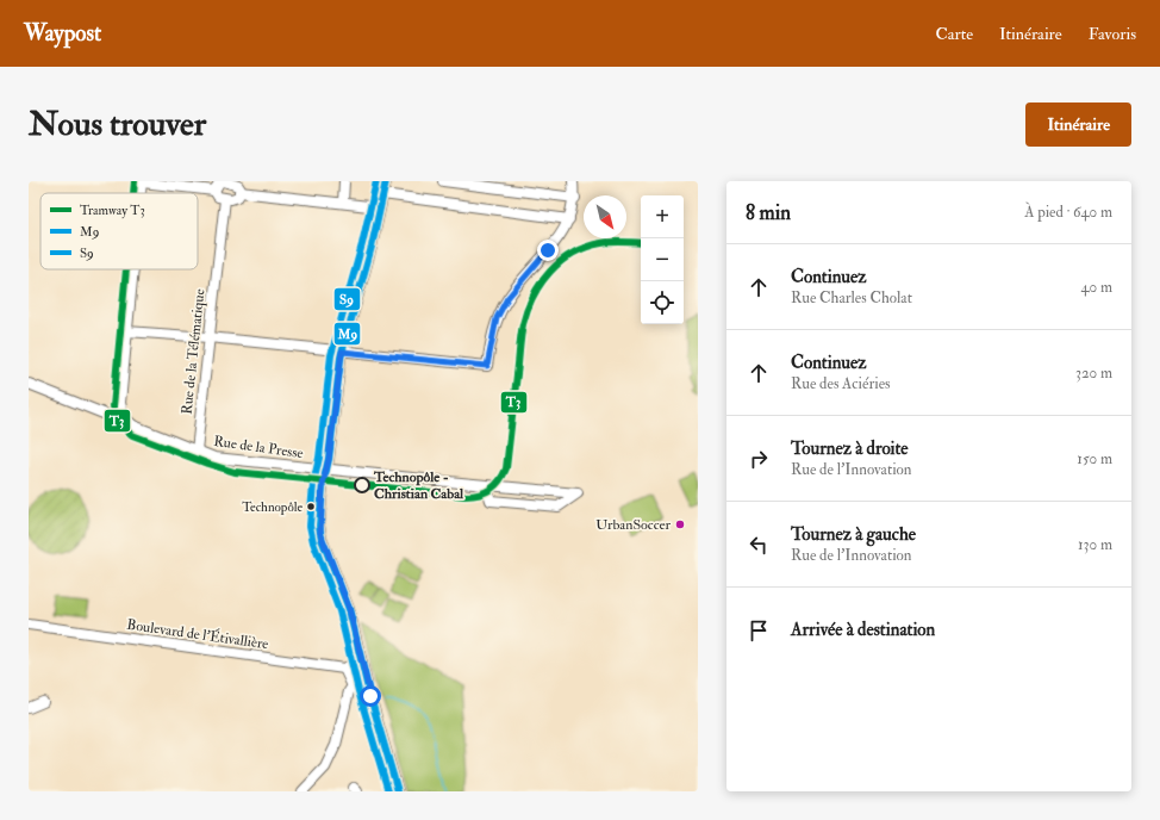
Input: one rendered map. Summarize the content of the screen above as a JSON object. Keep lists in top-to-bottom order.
{
  "streets": {
    "street": ["Rue de la Télématique", "Rue de la Presse", "Boulevard de l'Étivallière"]
  },
  "crossings": [
    ["Rue de la Télématique", "Rue de la Presse"]
  ],
  "places": ["Technopôle - Christian Cabal", "Technopôle", "UrbanSoccer"],
  "lines": ["tram line T3", "transit line M9", "transit line S9"],
  "legend": ["Tramway T3", "M9", "S9"],
  "north": "bottom right",
  "page": {
    "header": "Waypost",
    "nav": ["Carte", "Itinéraire", "Favoris"],
    "buttons": "Itinéraire",
    "title": "Nous trouver",
    "heading": ["8 min", "À pied · 640 m"],
    "map_buttons": ["+", "−"],
    "list": [
      ["Continuez", "Rue Charles Cholat", "40 m"],
      ["Continuez", "Rue des Aciéries", "320 m"],
      ["Tournez à droite", "Rue de l'Innovation", "150 m"],
      ["Tournez à gauche", "Rue de l'Innovation", "130 m"],
      "Arrivée à destination"
    ]
  }
}
